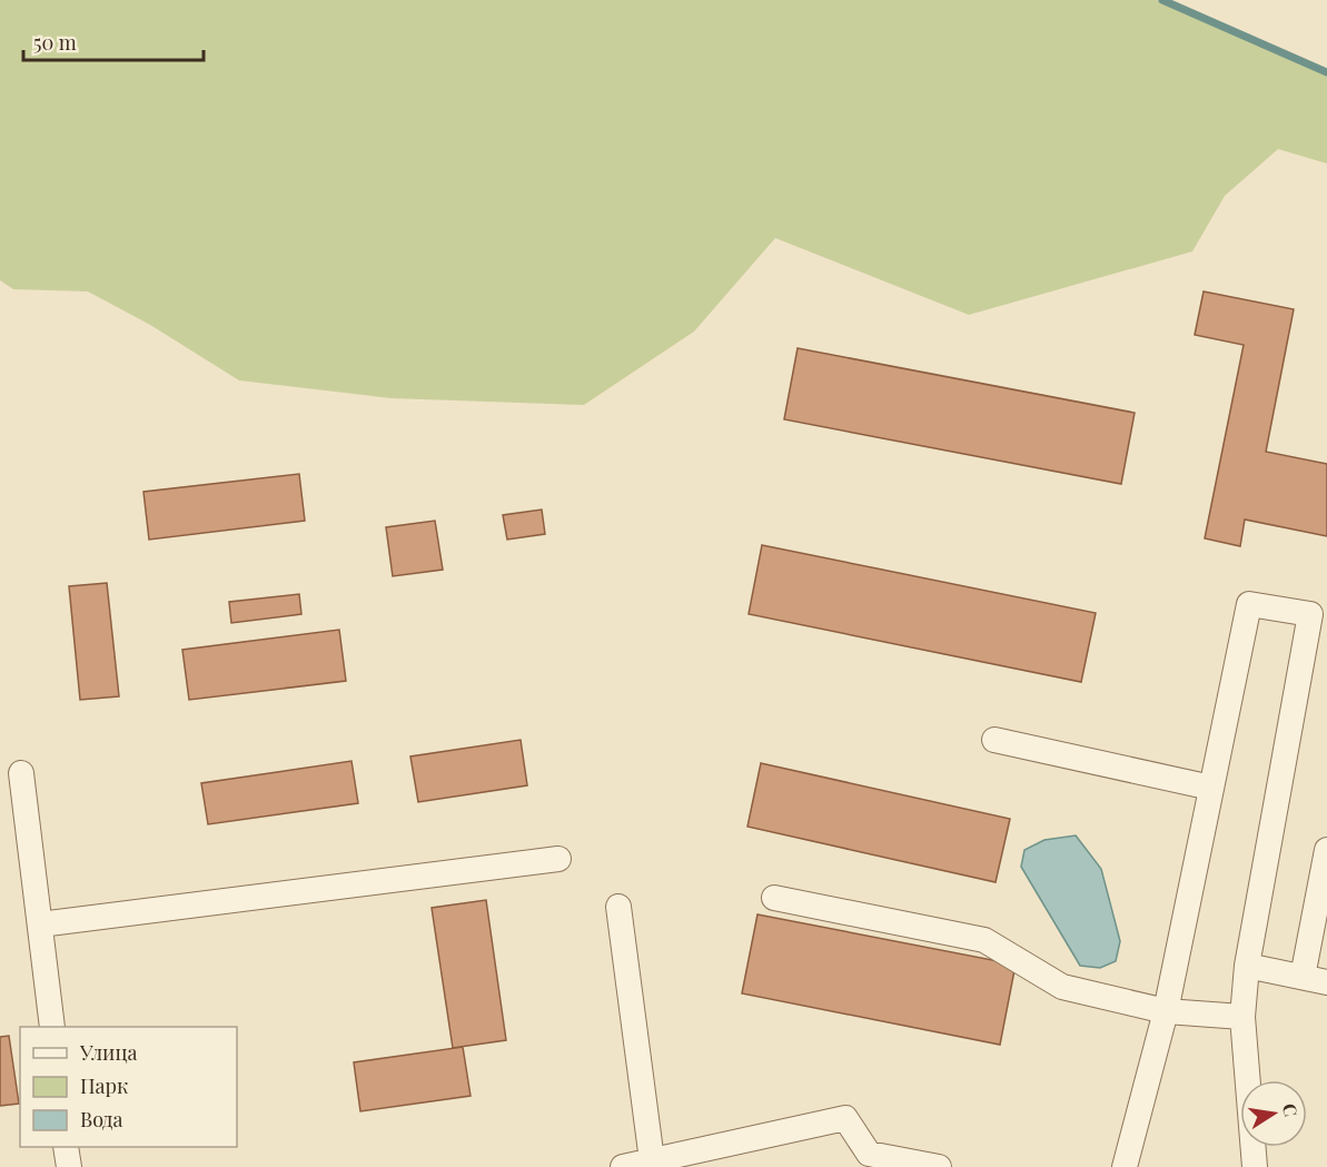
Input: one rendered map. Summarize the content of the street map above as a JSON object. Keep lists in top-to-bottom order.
{
  "legend": ["Улица", "Парк", "Вода"],
  "scale_bar": "50 m",
  "north": "right"
}
